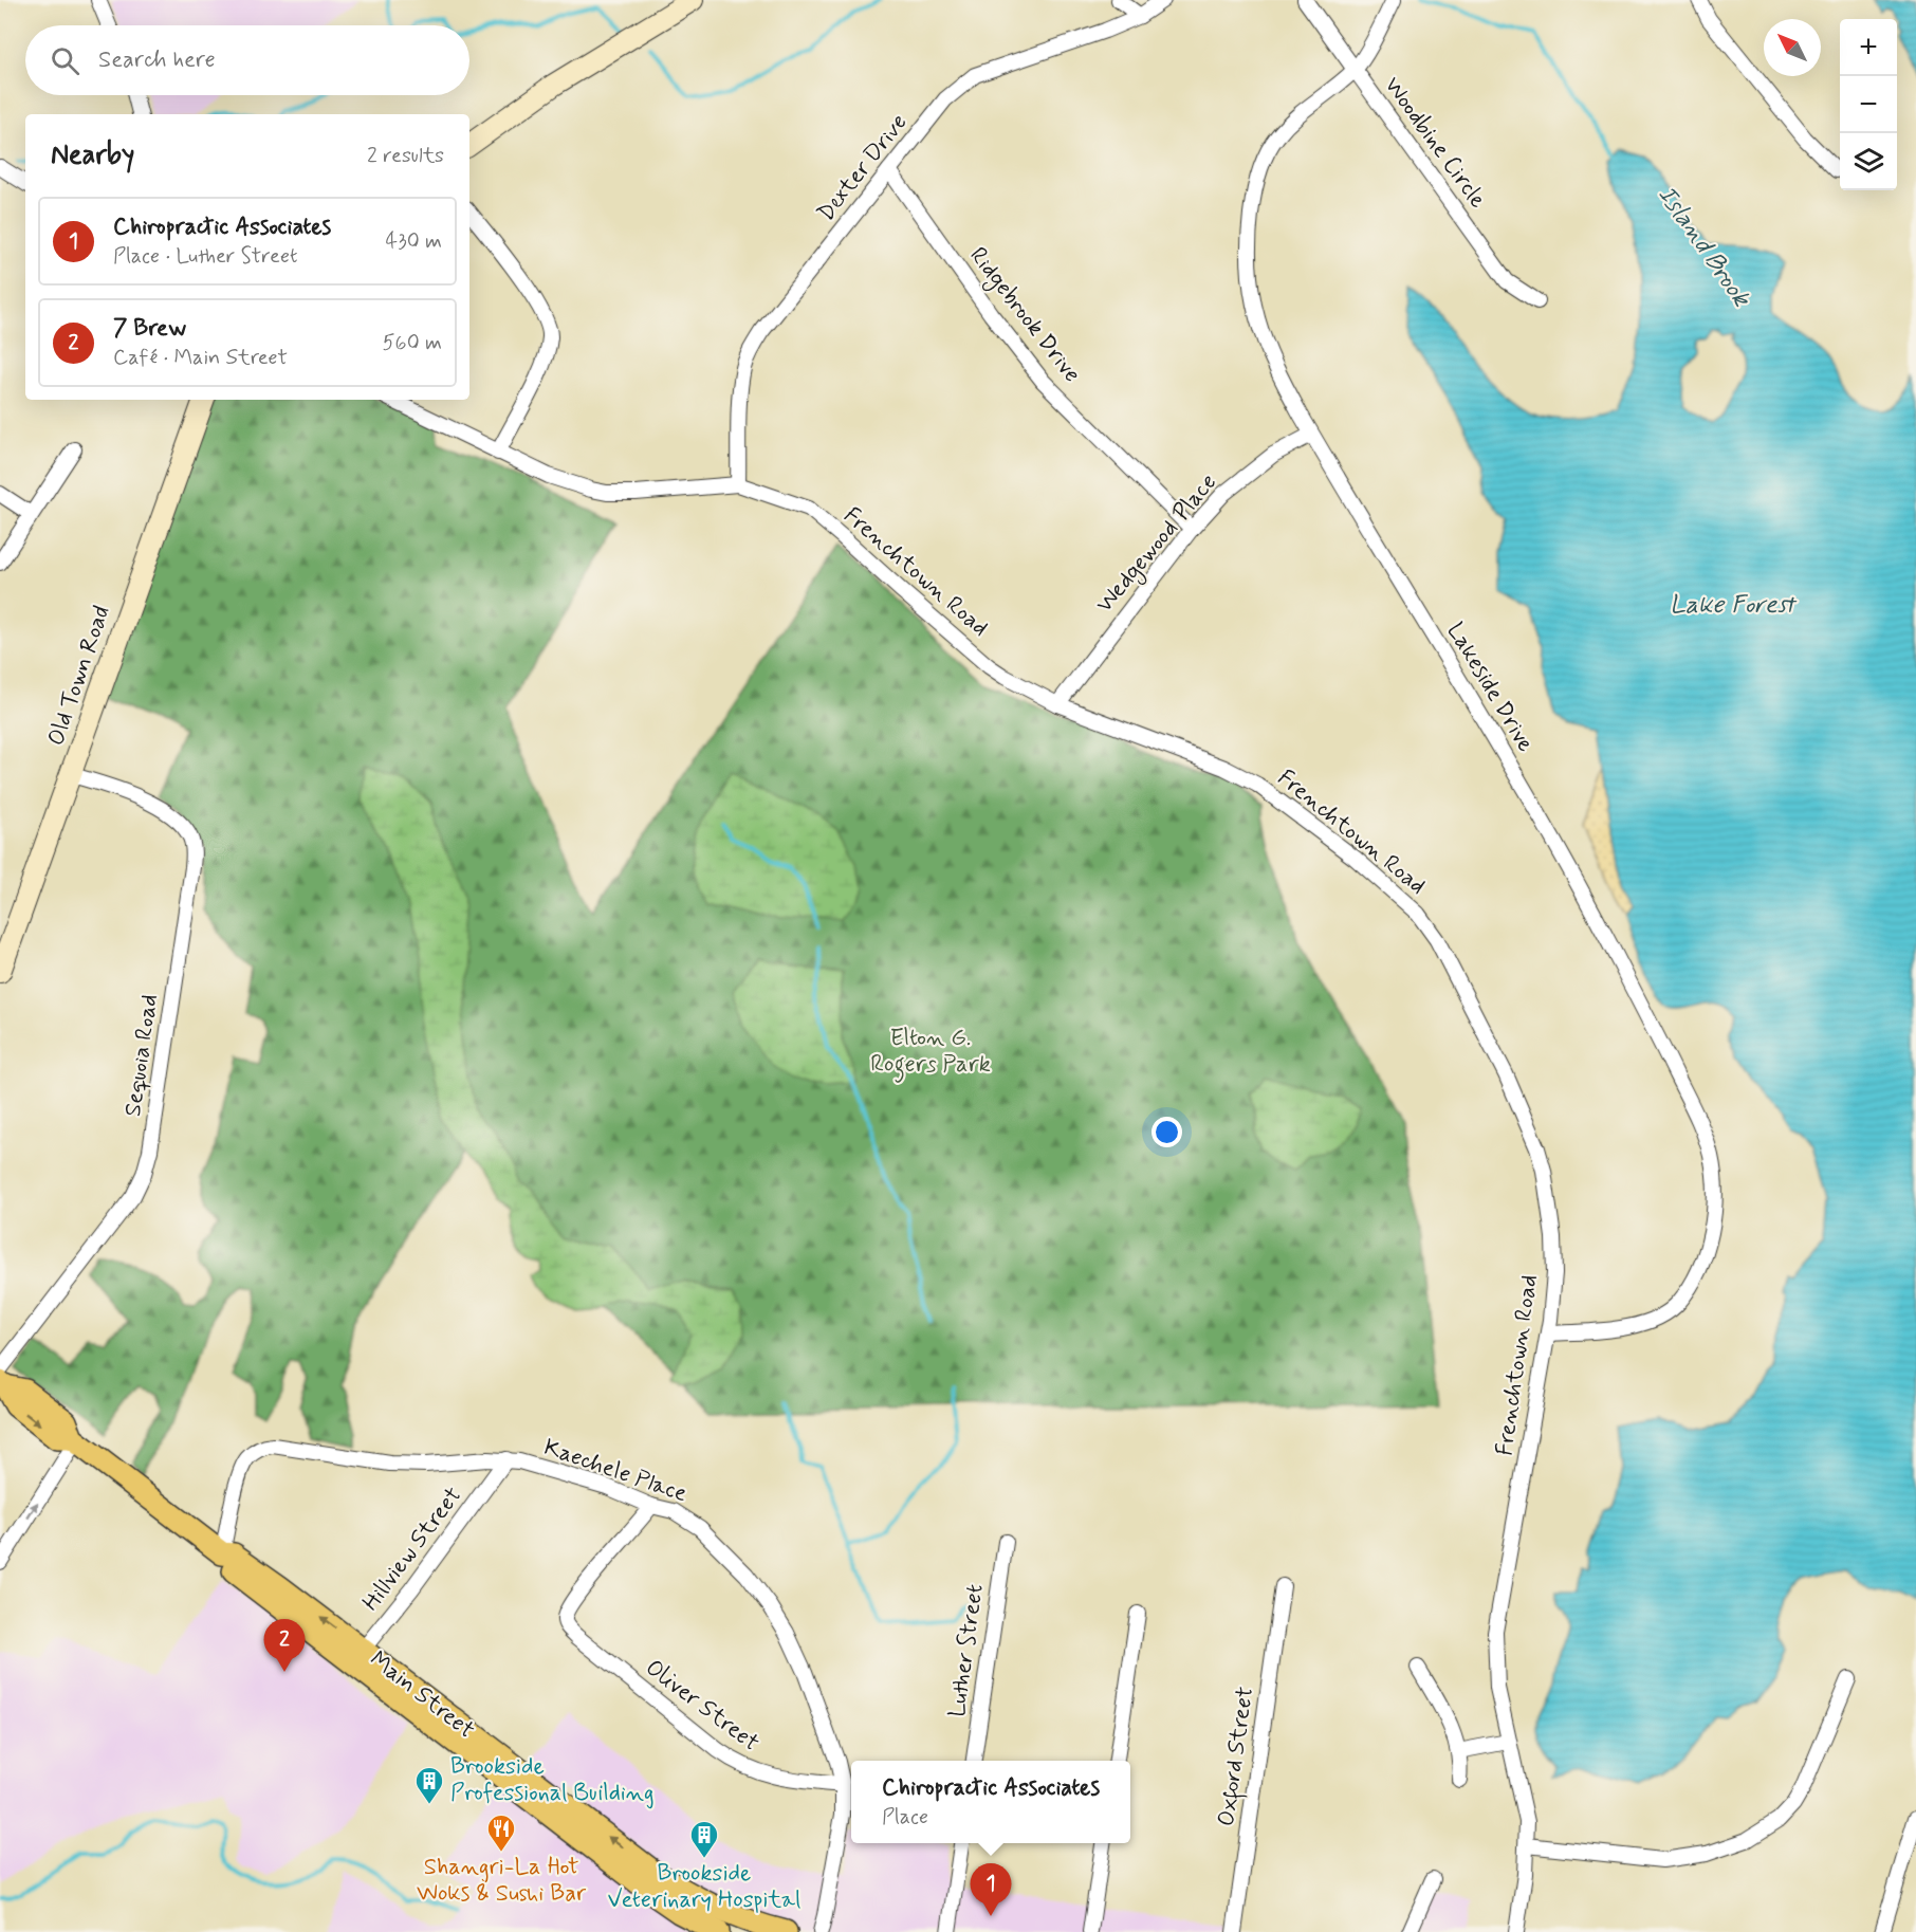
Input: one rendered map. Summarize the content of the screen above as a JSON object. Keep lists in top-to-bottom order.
{
  "streets": {
    "main road": ["Old Town Road", "Main Street"],
    "street": [
      "Woodbine Circle",
      "Dexter Drive",
      "Ridgebrook Drive",
      "Wedgewood Place",
      "Frenchtown Road",
      "Lakeside Drive",
      "Sequoia Road",
      "Kaechele Place",
      "Hillview Street",
      "Luther Street",
      "Oliver Street",
      "Oxford Street"
    ]
  },
  "crossings": [
    ["Woodbine Circle", "Lakeside Drive"],
    ["Dexter Drive", "Ridgebrook Drive"],
    ["Dexter Drive", "Frenchtown Road"],
    ["Ridgebrook Drive", "Wedgewood Place"],
    ["Wedgewood Place", "Frenchtown Road"],
    ["Wedgewood Place", "Lakeside Drive"],
    ["Frenchtown Road", "Lakeside Drive"],
    ["Old Town Road", "Sequoia Road"],
    ["Sequoia Road", "Main Street"],
    ["Kaechele Place", "Hillview Street"],
    ["Kaechele Place", "Main Street"],
    ["Kaechele Place", "Oliver Street"],
    ["Hillview Street", "Main Street"]
  ],
  "water": ["Island Brook", "Lake Forest"],
  "parks": ["Elton G. Rogers Park"],
  "places": {
    "building": ["Brookside Professional Building", "Brookside Veterinary Hospital"],
    "restaurant": ["Shangri-La Hot Woks & Sushi Bar"]
  },
  "north": "top left",
  "page": {
    "map_buttons": ["+", "−"],
    "search": "Search here",
    "heading": ["Nearby", "2 results"],
    "list": [
      {
        "mark": "1",
        "name": "Chiropractic Associates",
        "note": "Place · Luther Street",
        "value": "430 m"
      },
      {
        "mark": "2",
        "name": "7 Brew",
        "note": "Café · Main Street",
        "value": "560 m"
      }
    ],
    "pins": ["2", "1"],
    "popup": ["Chiropractic Associates", "Place"]
  }
}
